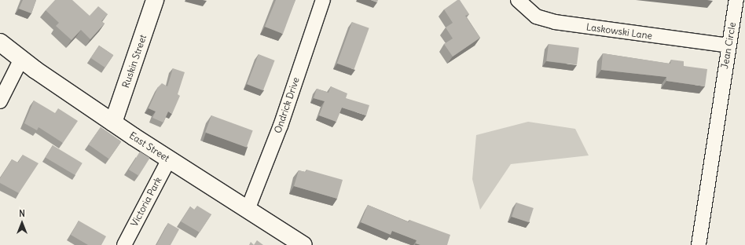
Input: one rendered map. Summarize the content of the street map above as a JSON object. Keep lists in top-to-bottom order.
{
  "streets": {
    "main road": ["Ruskin Street", "East Street"],
    "street": [
      "Laskowski Lane",
      "Jean Circle",
      "Ondrick Drive",
      "Victoria Park"
    ]
  },
  "crossings": [
    ["Laskowski Lane", "Jean Circle"],
    ["Ruskin Street", "East Street"],
    ["Ondrick Drive", "East Street"],
    ["East Street", "Victoria Park"]
  ],
  "north": "top"
}
